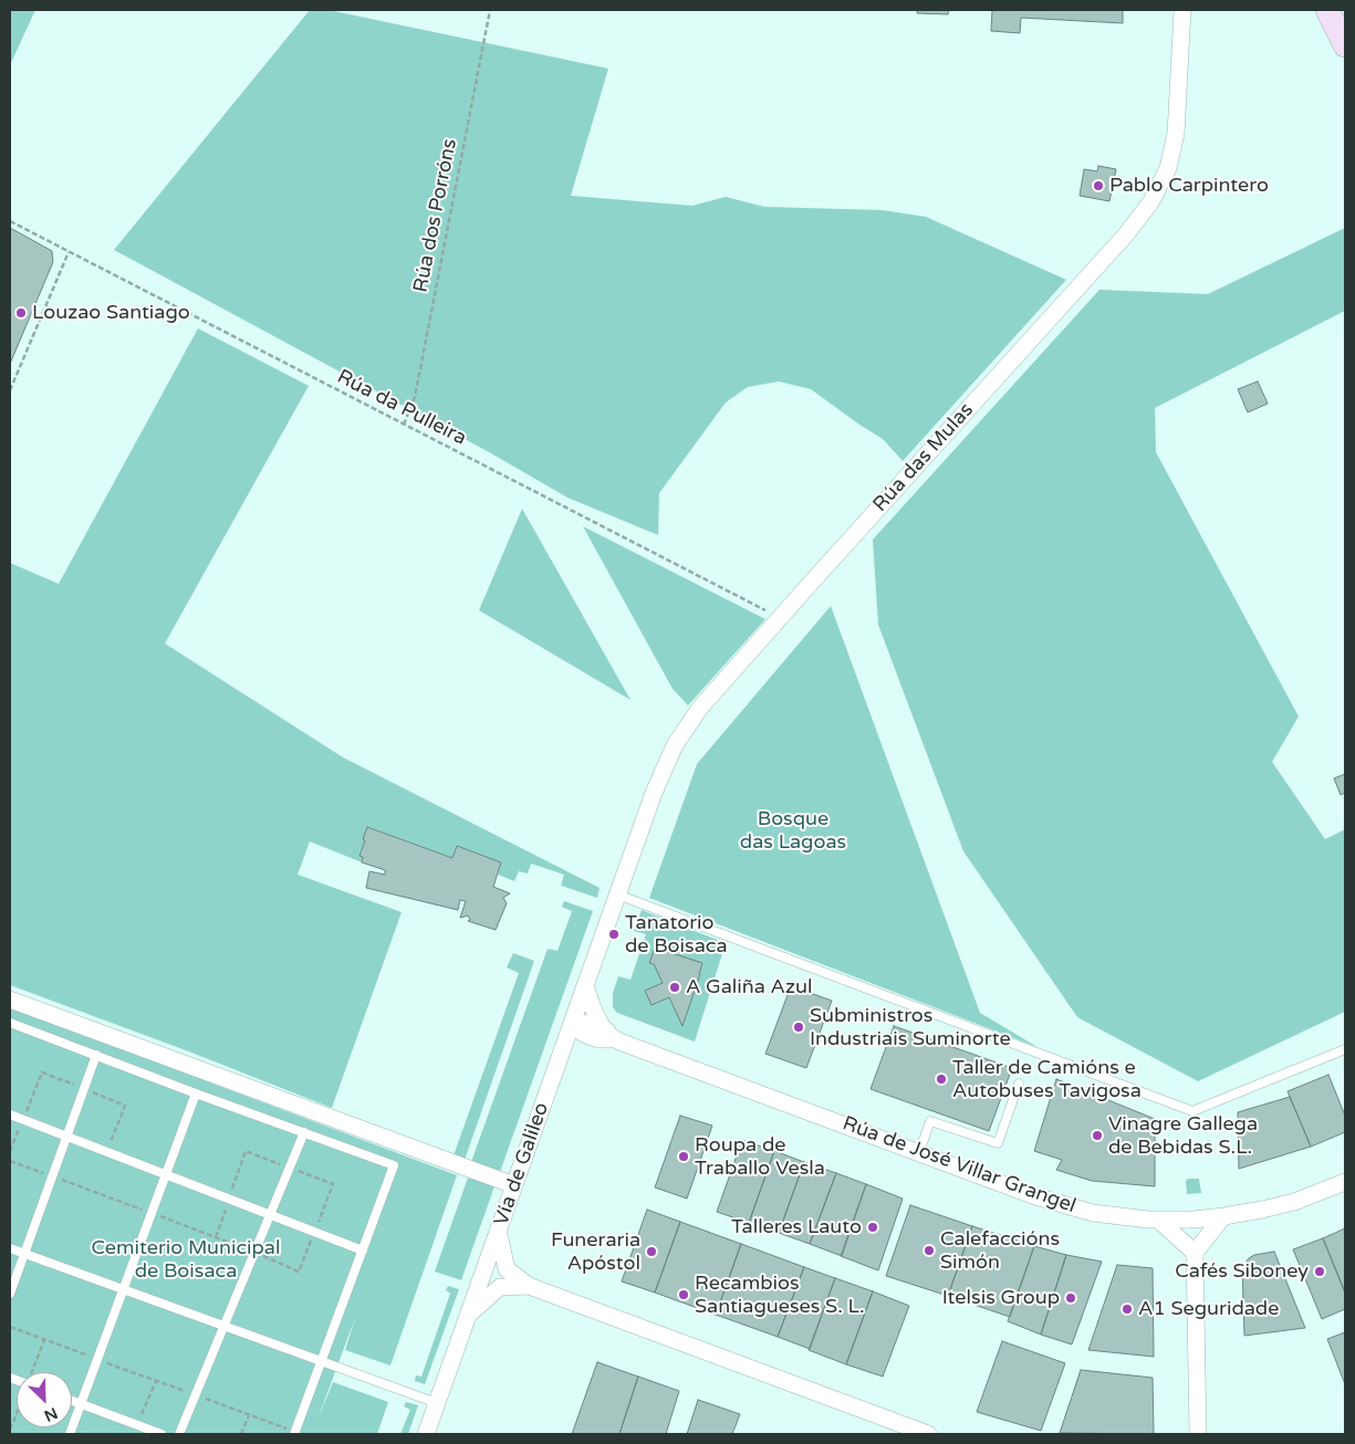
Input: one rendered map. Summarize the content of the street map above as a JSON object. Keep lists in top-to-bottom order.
{
  "streets": {
    "street": ["Rúa das Mulas", "Vía de Galileo", "Rúa de José Villar Grangel"],
    "path": ["Rúa dos Porróns", "Rúa da Pulleira"]
  },
  "crossings": [
    ["Rúa dos Porróns", "Rúa da Pulleira"],
    ["Rúa da Pulleira", "Rúa das Mulas"],
    ["Rúa das Mulas", "Vía de Galileo"],
    ["Vía de Galileo", "Rúa de José Villar Grangel"]
  ],
  "parks": ["Bosque das Lagoas", "Cemiterio Municipal de Boisaca"],
  "places": [
    "Pablo Carpintero",
    "Louzao Santiago",
    "Tanatorio de Boisaca",
    "A Galiña Azul",
    "Subministros Industriais Suminorte",
    "Taller de Camións e Autobuses Tavigosa",
    "Vinagre Gallega de Bebidas S.L.",
    "Roupa de Traballo Vesla",
    "Talleres Lauto",
    "Calefaccións Simón",
    "Funeraria Apóstol",
    "Cafés Siboney",
    "Recambios Santiagueses S. L.",
    "Itelsis Group",
    "A1 Seguridade"
  ],
  "north": "bottom right"
}
